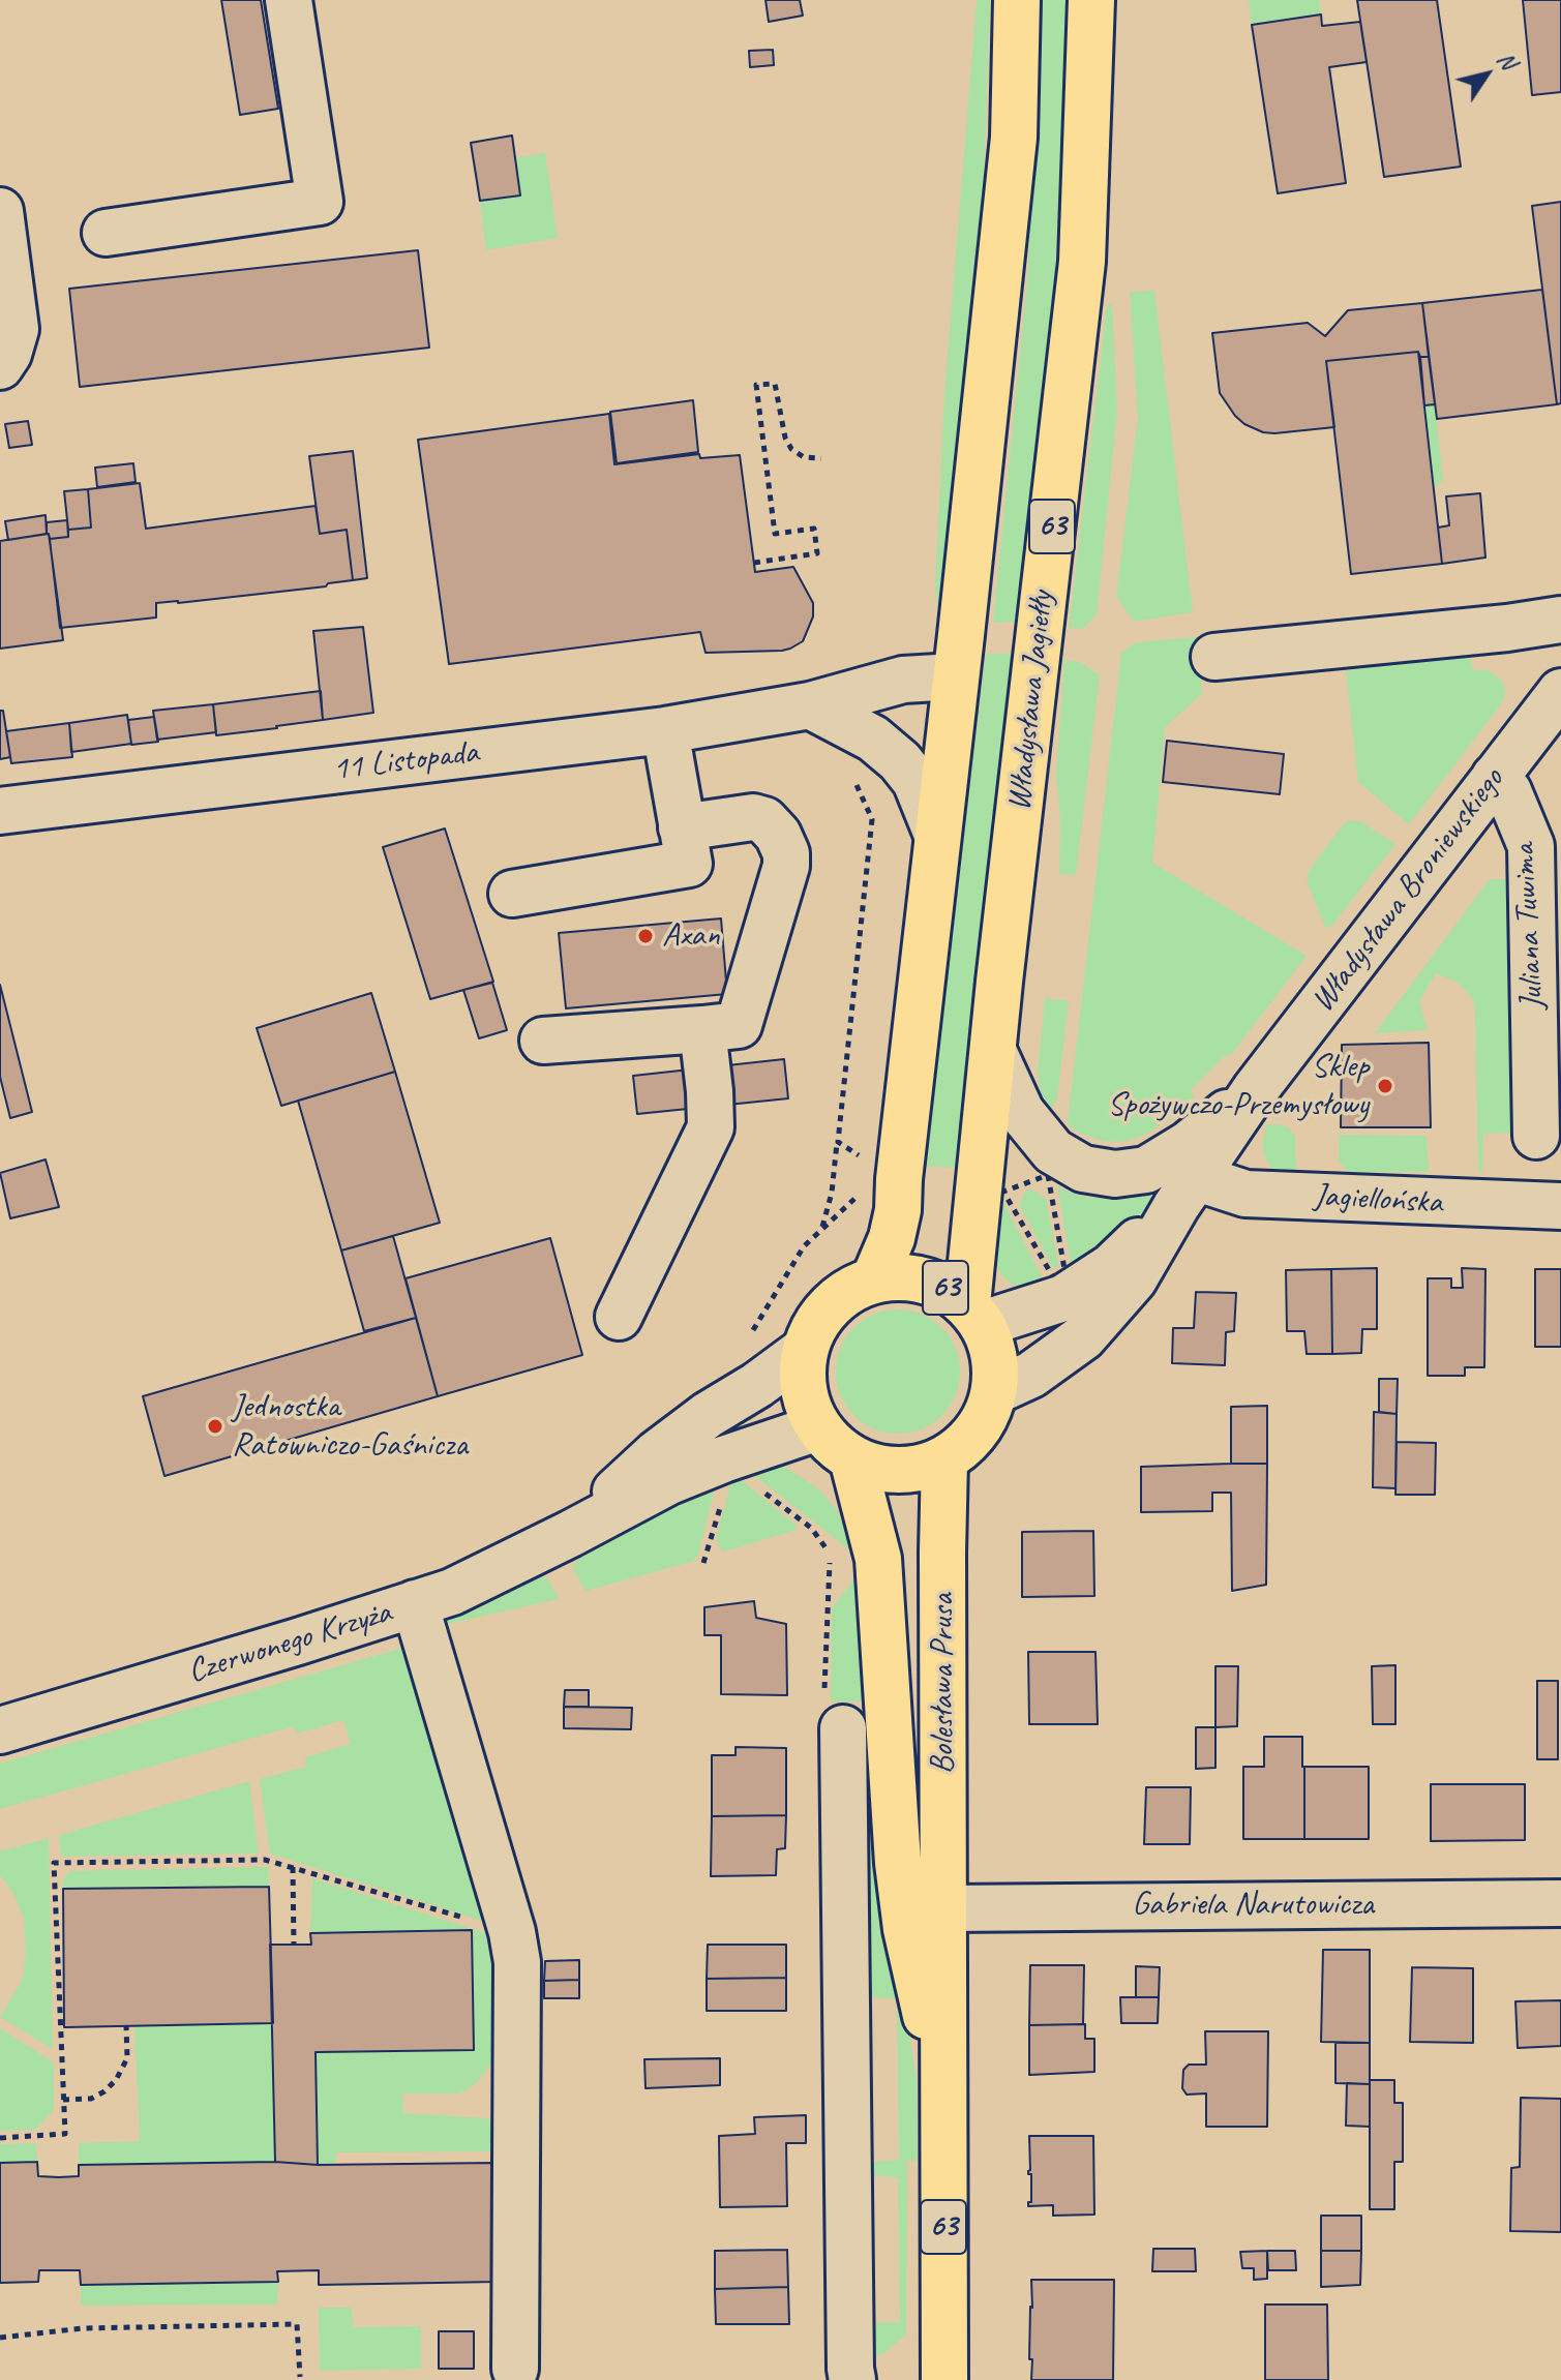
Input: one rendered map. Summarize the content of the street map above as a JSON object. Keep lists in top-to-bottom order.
{
  "streets": {
    "main road": ["63", "Władysława Jagiełły", "Bolesława Prusa"],
    "street": [
      "11 Listopada",
      "Władysława Broniewskiego",
      "Juliana Tuwima",
      "Jagiellońska",
      "Czerwonego Krzyża",
      "Gabriela Narutowicza"
    ]
  },
  "crossings": [
    ["63", "Władysława Jagiełły"],
    ["63", "11 Listopada"],
    ["63", "Władysława Broniewskiego"],
    ["63", "Czerwonego Krzyża"],
    ["63", "Bolesława Prusa"],
    ["Władysława Jagiełły", "Władysława Broniewskiego"],
    ["Władysława Jagiełły", "Czerwonego Krzyża"],
    ["Władysława Jagiełły", "Bolesława Prusa"],
    ["Władysława Broniewskiego", "Juliana Tuwima"],
    ["Władysława Broniewskiego", "Jagiellońska"],
    ["Władysława Broniewskiego", "Czerwonego Krzyża"],
    ["Władysława Broniewskiego", "Bolesława Prusa"],
    ["Czerwonego Krzyża", "Bolesława Prusa"],
    ["Bolesława Prusa", "Gabriela Narutowicza"]
  ],
  "places": ["Axan", "Sklep Spożywczo-Przemysłowy", "Jednostka Ratowniczo-Gaśnicza"],
  "north": "top right"
}
